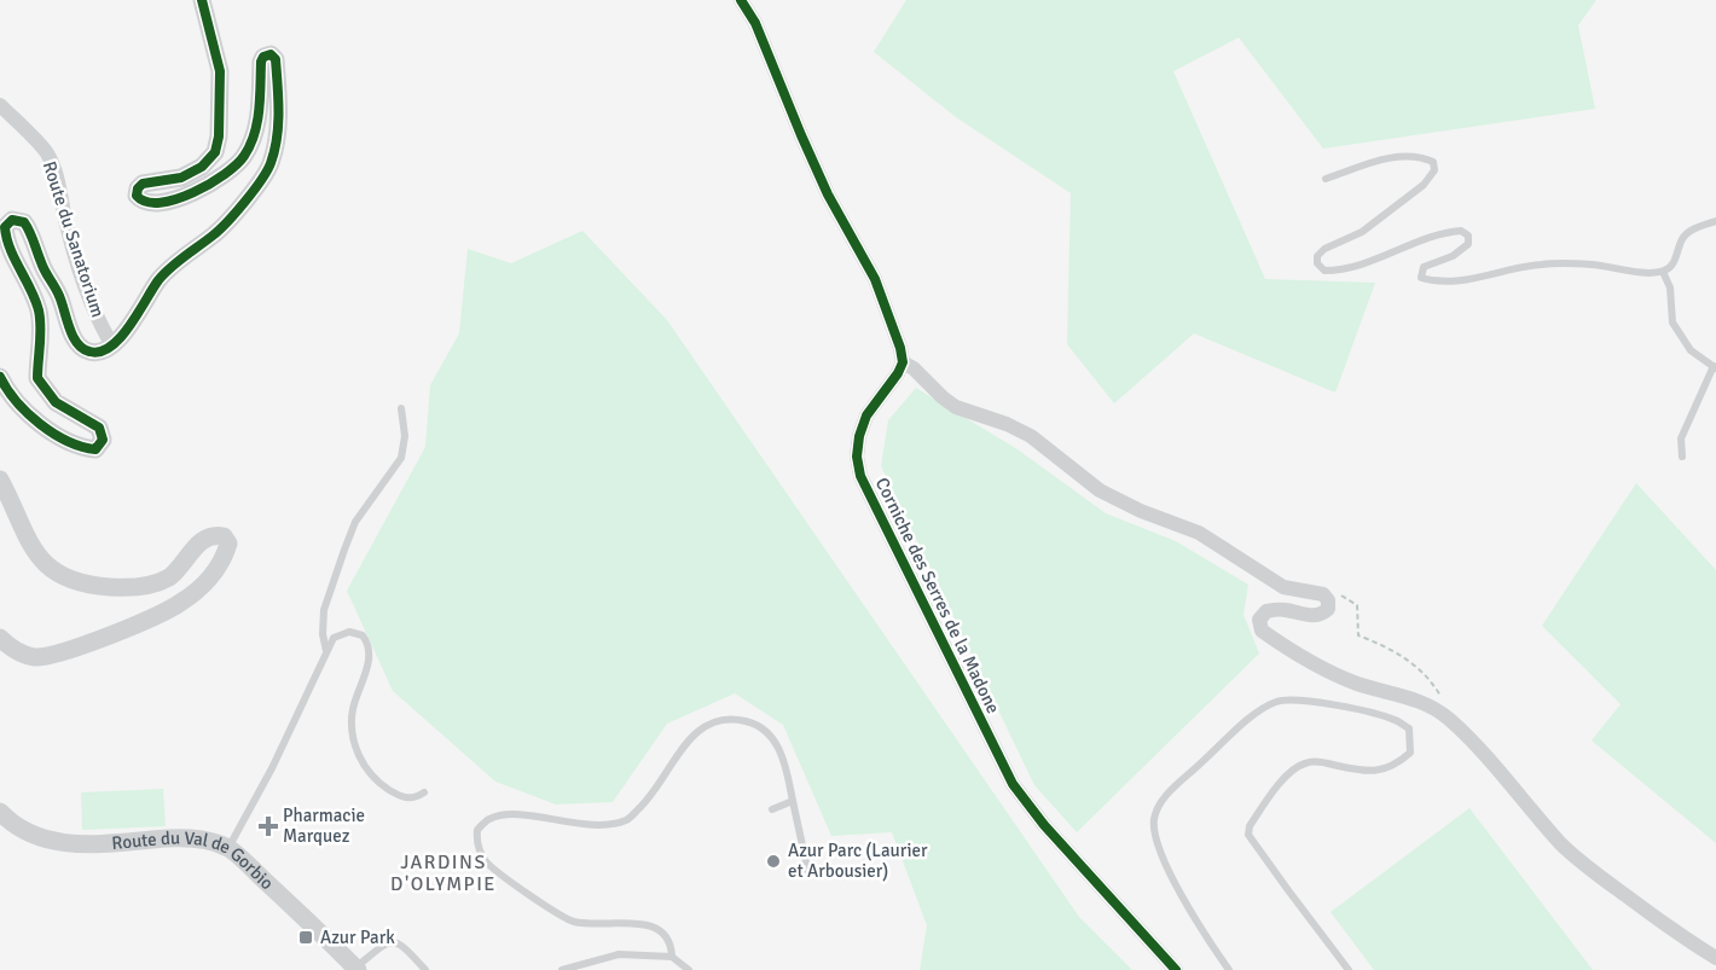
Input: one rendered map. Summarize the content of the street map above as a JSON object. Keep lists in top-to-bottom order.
{
  "streets": {
    "street": ["Route du Sanatorium", "Corniche des Serres de la Madone", "Route du Val de Gorbio"]
  },
  "districts": ["JARDINS D'OLYMPIE"],
  "places": {
    "health": ["Pharmacie Marquez"],
    "other": ["Azur Parc (Laurier et Arbousier)"],
    "transit": ["Azur Park"]
  }
}
